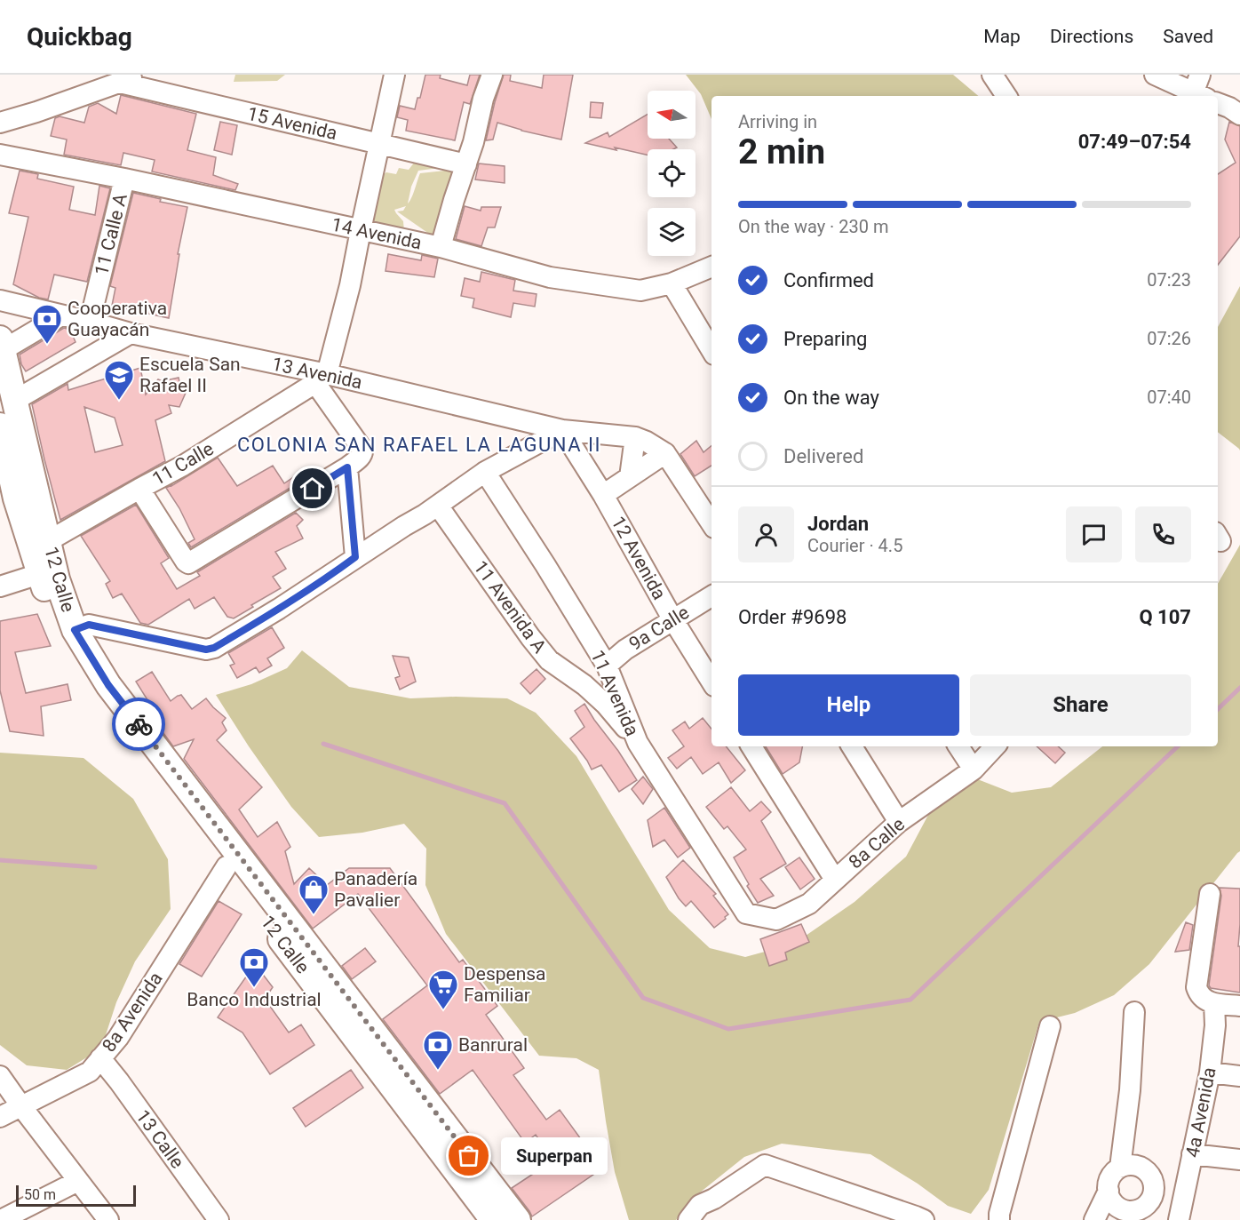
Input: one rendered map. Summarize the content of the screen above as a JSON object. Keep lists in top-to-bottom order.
{
  "streets": {
    "main road": ["12 Calle"],
    "street": [
      "15 Avenida",
      "14 Avenida",
      "11 Calle A",
      "13 Avenida",
      "11 Calle",
      "12 Avenida",
      "11 Avenida A",
      "9a Calle",
      "11 Avenida",
      "8a Calle",
      "8a Avenida",
      "4a Avenida",
      "13 Calle"
    ]
  },
  "crossings": [
    ["14 Avenida", "11 Calle A"],
    ["11 Calle A", "13 Avenida"],
    ["13 Avenida", "11 Calle"],
    ["13 Avenida", "12 Avenida"],
    ["11 Calle", "12 Calle"],
    ["12 Avenida", "9a Calle"],
    ["12 Calle", "8a Avenida"],
    ["11 Avenida A", "11 Avenida"],
    ["9a Calle", "11 Avenida"],
    ["11 Avenida", "8a Calle"],
    ["8a Avenida", "13 Calle"]
  ],
  "districts": ["COLONIA SAN RAFAEL LA LAGUNA II"],
  "places": {
    "bank": ["Cooperativa Guayacán", "Banco Industrial", "Banrural"],
    "school or university": ["Escuela San Rafael II"],
    "shop": ["Panadería Pavalier"],
    "supermarket": ["Despensa Familiar"],
    "other": ["Superpan"]
  },
  "scale_bar": "50 m",
  "north": "left",
  "page": {
    "header": "Quickbag",
    "nav": ["Map", "Directions", "Saved"],
    "heading": ["2 min", "Arriving in", "07:49–07:54"],
    "panel": [
      "Jordan",
      "Courier · 4.5",
      "Order #9698",
      "Q 107"
    ],
    "bar": "On the way · 230 m",
    "list": [
      ["Confirmed", "07:23"],
      ["Preparing", "07:26"],
      ["On the way", "07:40"],
      "Delivered"
    ],
    "buttons": ["Help", "Share"],
    "bubble": "Superpan",
    "scale": "50 m"
  }
}
